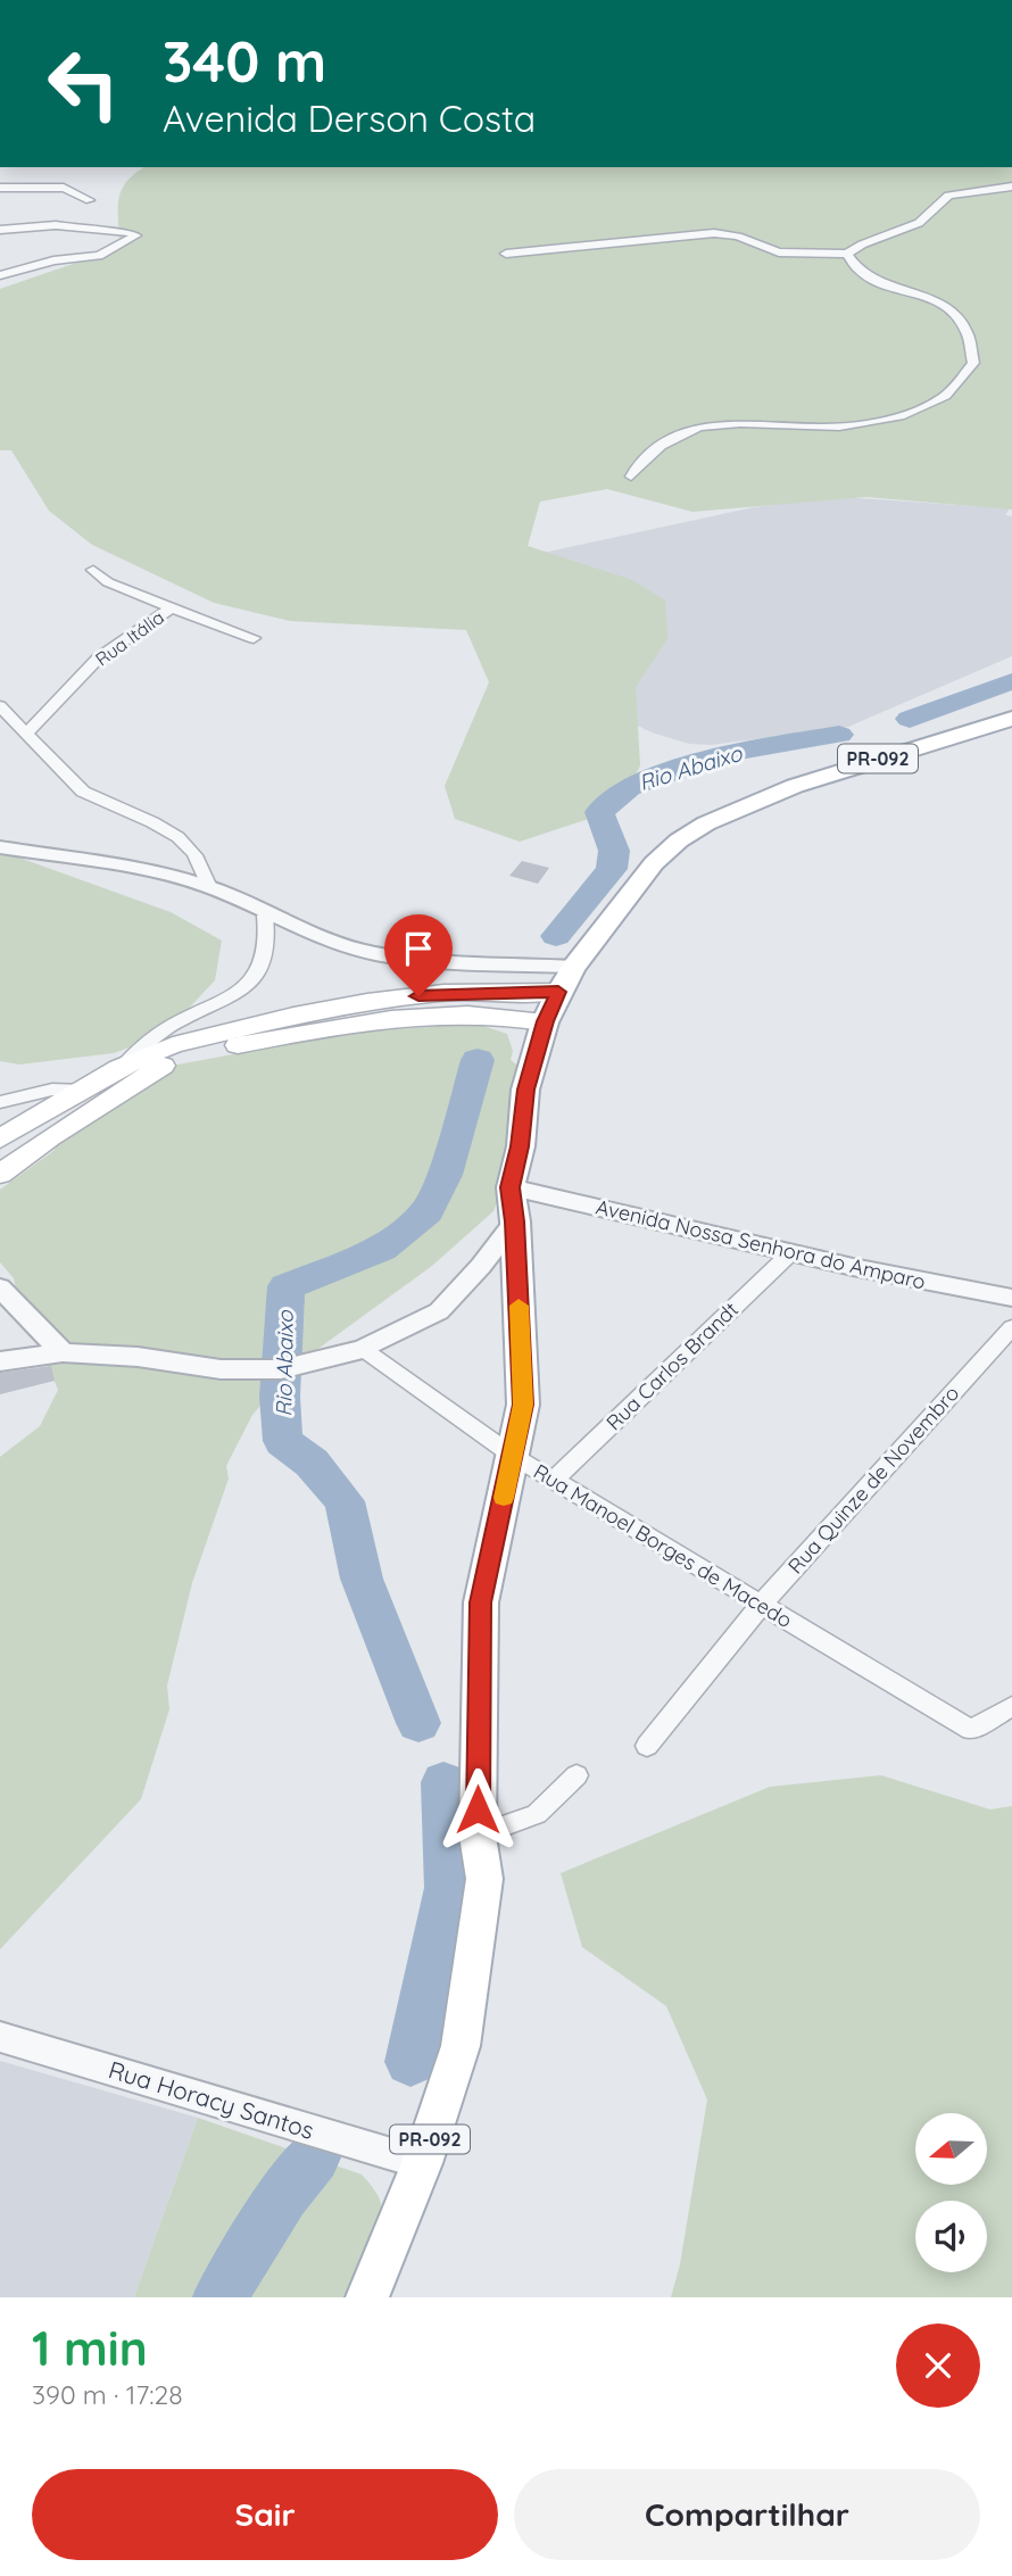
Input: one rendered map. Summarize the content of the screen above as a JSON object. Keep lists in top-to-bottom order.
{
  "streets": {
    "main road": ["PR-092"],
    "street": [
      "Rua Itália",
      "Avenida Nossa Senhora do Amparo",
      "Rua Carlos Brandt",
      "Rua Quinze de Novembro",
      "Rua Manoel Borges de Macedo",
      "Rua Horacy Santos"
    ]
  },
  "crossings": [
    ["PR-092", "Avenida Nossa Senhora do Amparo"],
    ["PR-092", "Rua Manoel Borges de Macedo"],
    ["PR-092", "Rua Horacy Santos"],
    ["Avenida Nossa Senhora do Amparo", "Rua Carlos Brandt"],
    ["Rua Carlos Brandt", "Rua Manoel Borges de Macedo"],
    ["Rua Quinze de Novembro", "Rua Manoel Borges de Macedo"]
  ],
  "water": ["Rio Abaixo"],
  "north": "left",
  "page": {
    "turn": ["340 m", "Avenida Derson Costa"],
    "heading": ["1 min", "390 m · 17:28"],
    "buttons": ["Sair", "Compartilhar"]
  }
}
